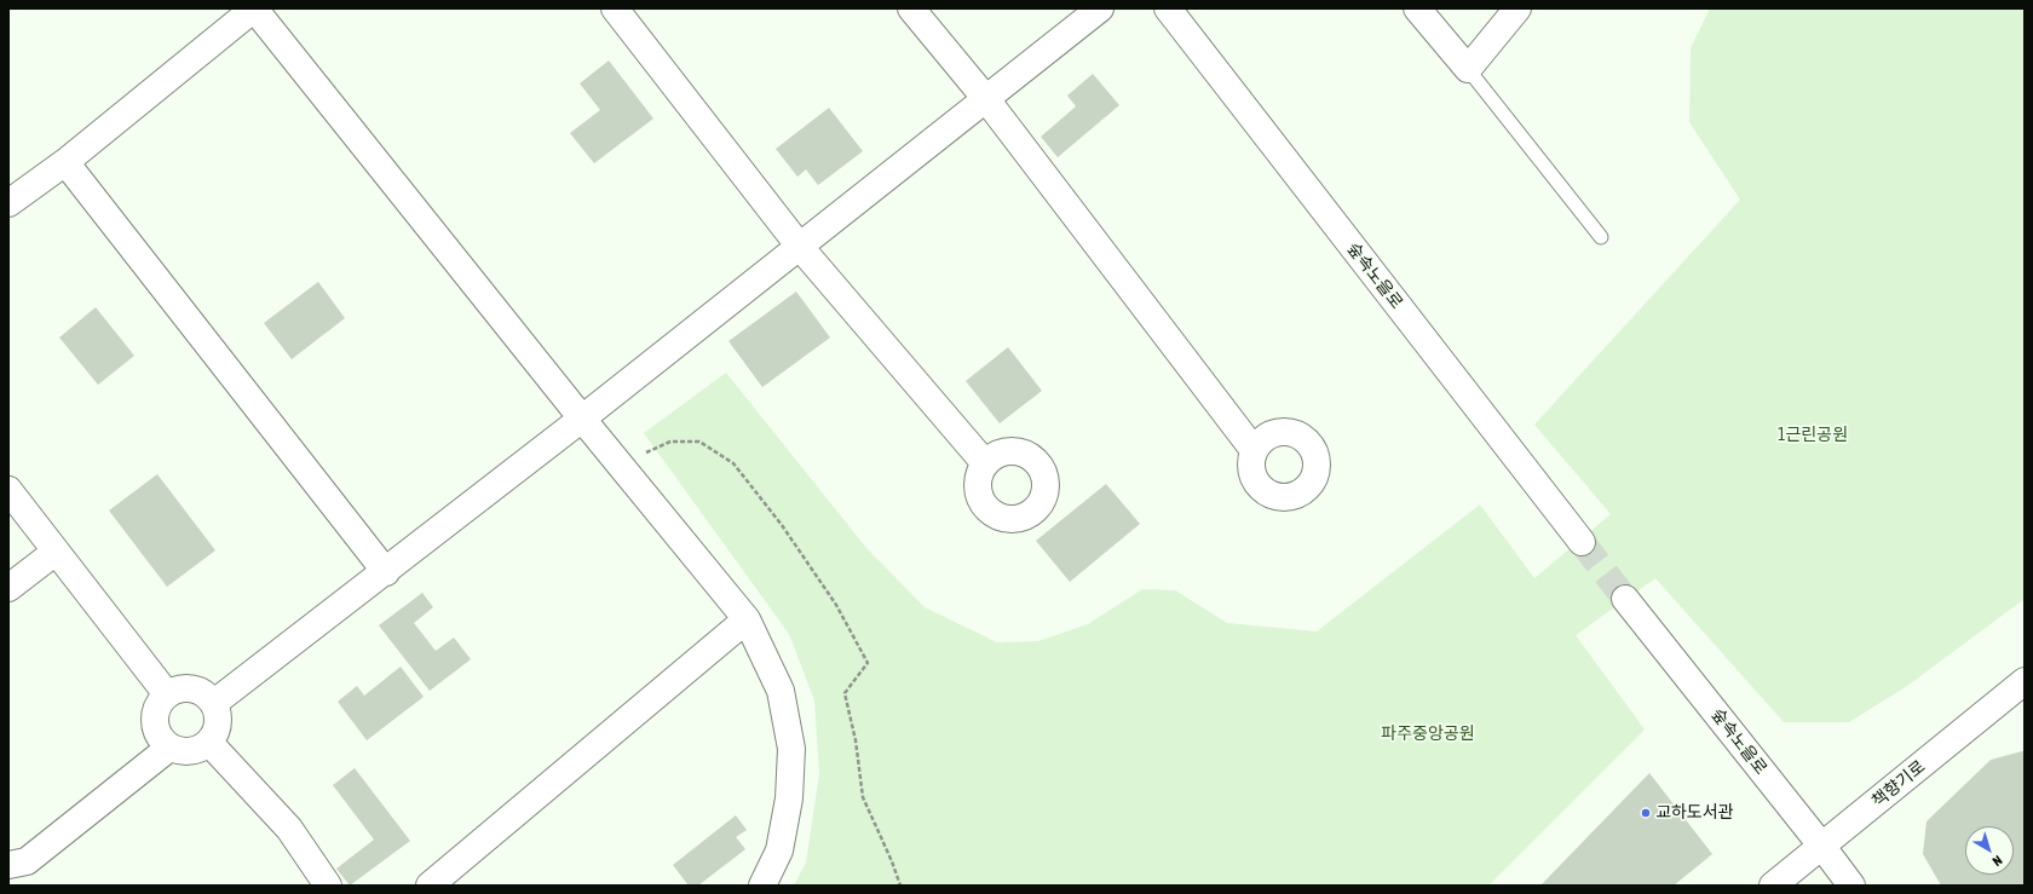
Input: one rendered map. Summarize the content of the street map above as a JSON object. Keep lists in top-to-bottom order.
{
  "streets": {
    "street": ["숲속노을로", "책향기로"]
  },
  "crossings": [
    ["숲속노을로", "책향기로"]
  ],
  "parks": ["1근린공원", "파주중앙공원"],
  "places": ["교하도서관"],
  "north": "bottom right"
}
